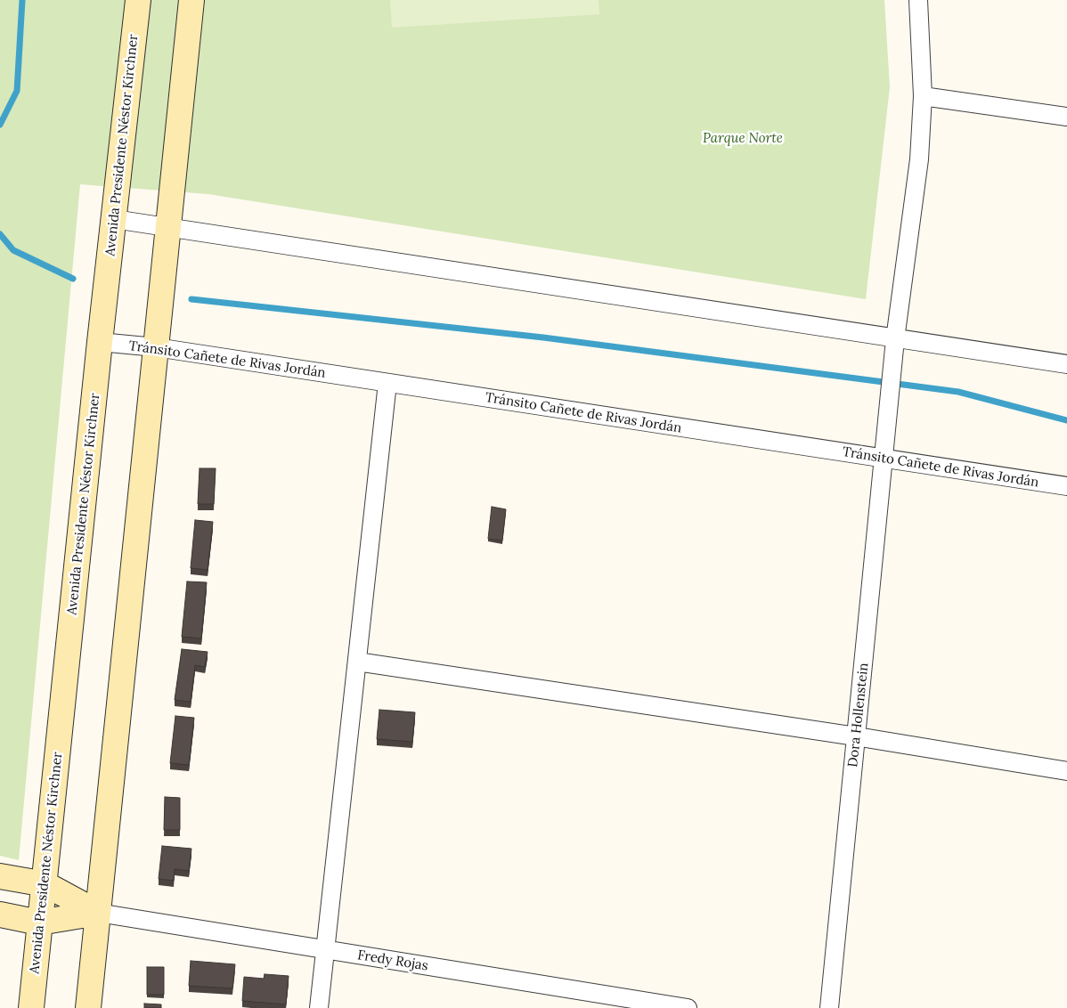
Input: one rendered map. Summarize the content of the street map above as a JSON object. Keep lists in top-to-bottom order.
{
  "streets": {
    "main road": ["Avenida Presidente Néstor Kirchner"],
    "street": ["Tránsito Cañete de Rivas Jordán", "Dora Hollenstein", "Fredy Rojas"]
  },
  "crossings": [
    ["Avenida Presidente Néstor Kirchner", "Tránsito Cañete de Rivas Jordán"],
    ["Tránsito Cañete de Rivas Jordán", "Dora Hollenstein"]
  ],
  "parks": ["Parque Norte"]
}
